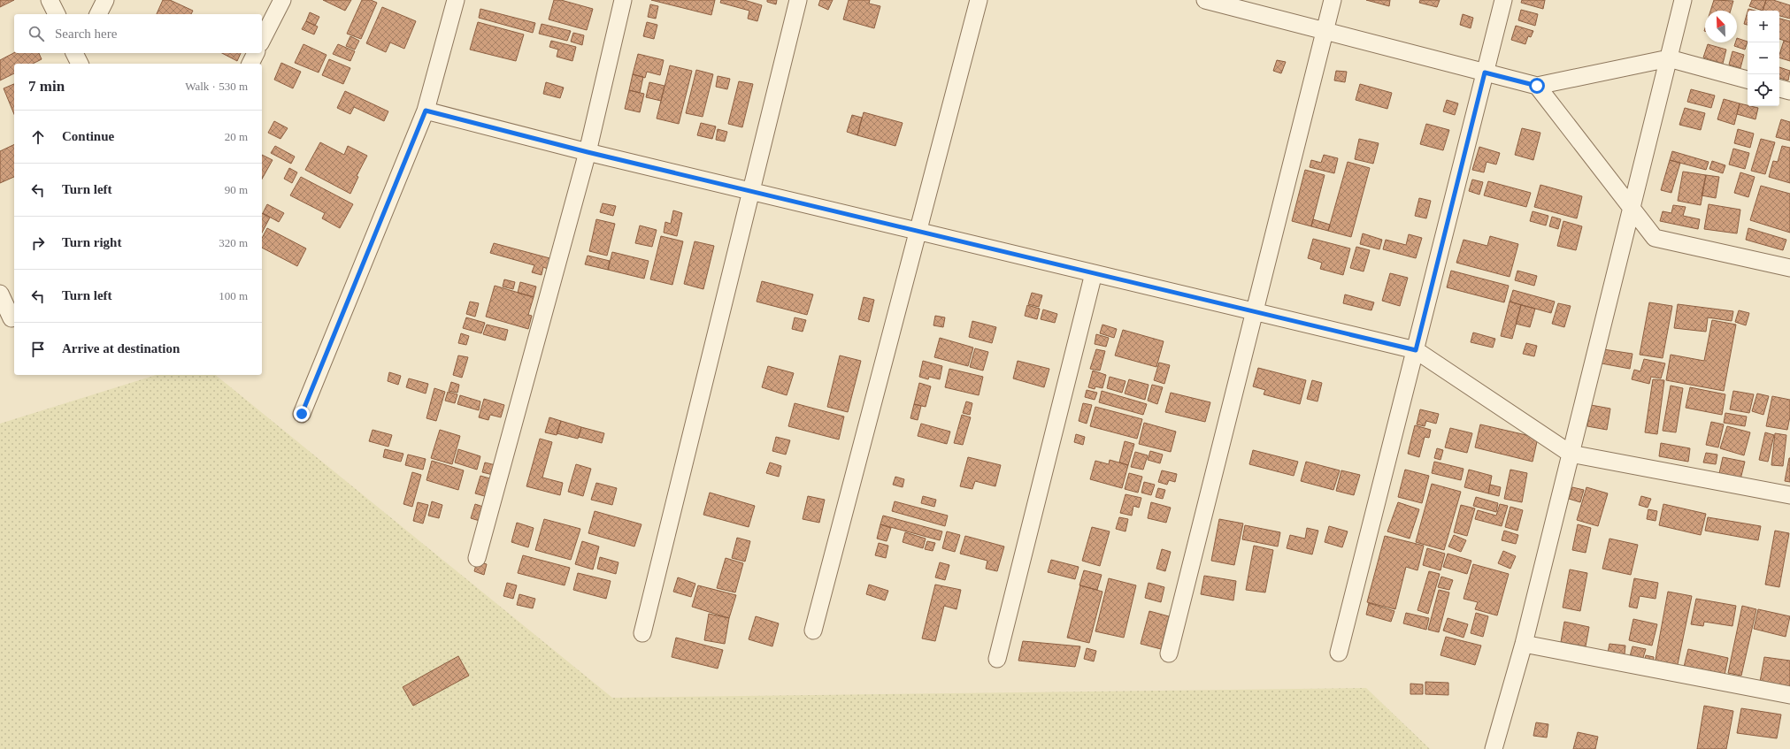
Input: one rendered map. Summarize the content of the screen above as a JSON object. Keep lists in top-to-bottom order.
{
  "north": "top left",
  "page": {
    "map_buttons": ["+", "−"],
    "search": "Search here",
    "heading": ["7 min", "Walk · 530 m"],
    "list": [
      ["Continue", "20 m"],
      ["Turn left", "90 m"],
      ["Turn right", "320 m"],
      ["Turn left", "100 m"],
      "Arrive at destination"
    ]
  }
}
